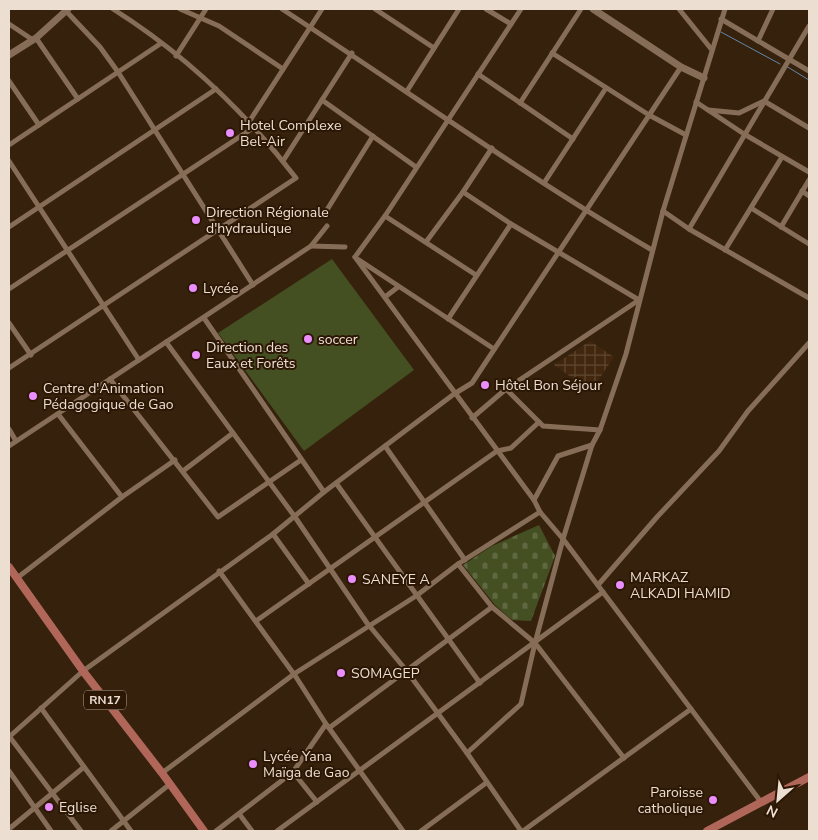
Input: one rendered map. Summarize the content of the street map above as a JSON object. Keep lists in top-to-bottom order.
{
  "streets": {
    "main road": ["RN17"]
  },
  "places": [
    "Hotel Complexe Bel-Air",
    "Direction Régionale d'hydraulique",
    "Lycée",
    "soccer",
    "Direction des Eaux et Forêts",
    "Hôtel Bon Séjour",
    "Centre d'Animation Pédagogique de Gao",
    "SANEYE A",
    "MARKAZ ALKADI HAMID",
    "SOMAGEP",
    "Lycée Yana Maïga de Gao",
    "Paroisse catholique",
    "Eglise"
  ],
  "north": "bottom left"
}
